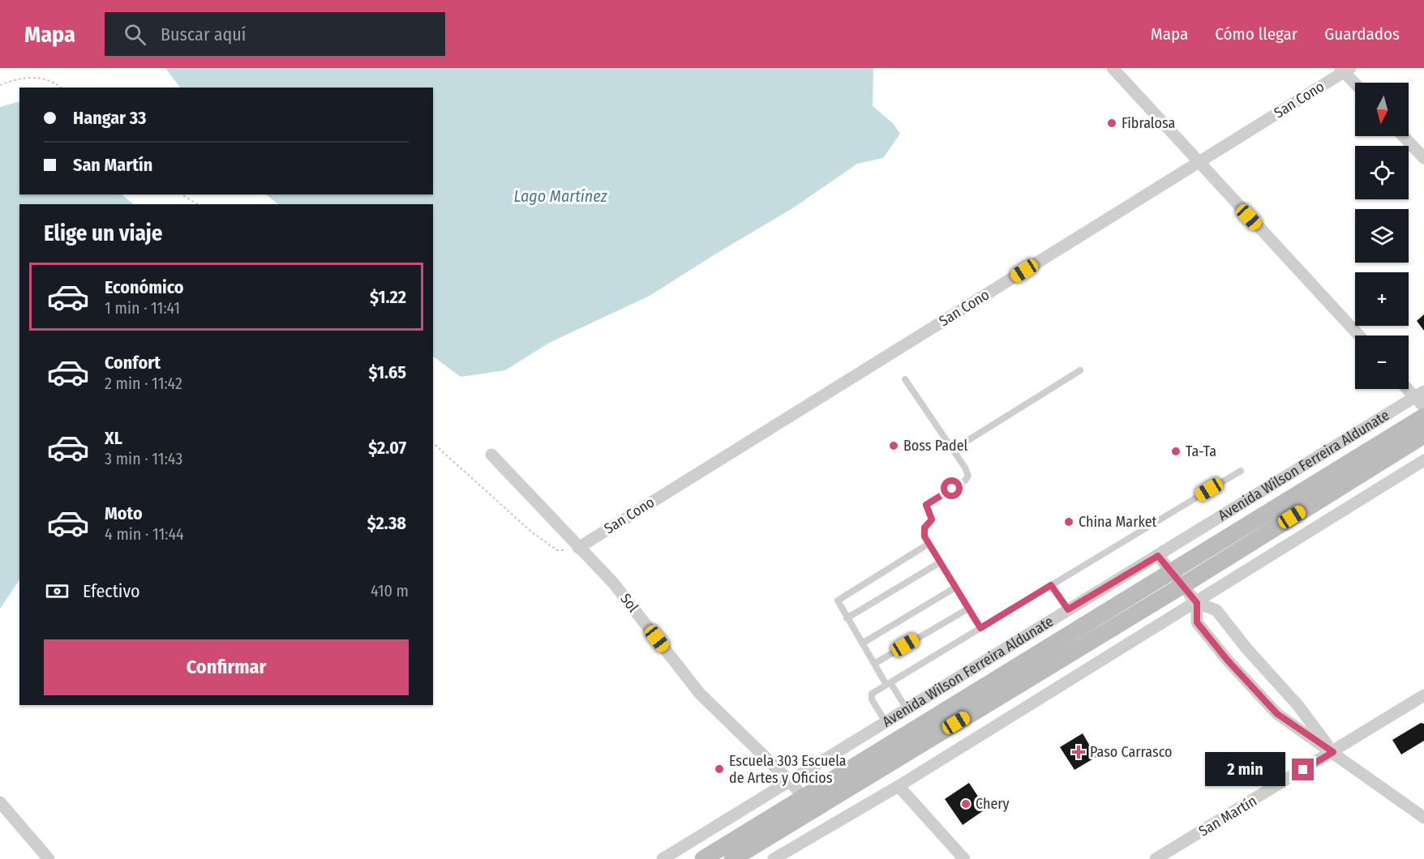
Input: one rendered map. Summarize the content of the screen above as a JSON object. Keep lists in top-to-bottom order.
{
  "streets": {
    "main road": ["Avenida Wilson Ferreira Aldunate"],
    "street": ["San Cono", "Sol", "San Martín"]
  },
  "crossings": [
    ["San Cono", "Sol"],
    ["Avenida Wilson Ferreira Aldunate", "Sol"]
  ],
  "water": ["Lago Martínez"],
  "places": {
    "other": [
      "Fibralosa",
      "Boss Padel",
      "Ta-Ta",
      "China Market",
      "Escuela 303 Escuela de Artes y Oficios",
      "Chery"
    ],
    "health": ["Paso Carrasco"]
  },
  "north": "bottom",
  "page": {
    "header": "Mapa",
    "search": "Buscar aquí",
    "nav": ["Mapa", "Cómo llegar", "Guardados"],
    "map_buttons": ["+", "−"],
    "banner": ["Hangar 33", "San Martín"],
    "heading": "Elige un viaje",
    "list": [
      {
        "name": "Económico",
        "note": "1 min · 11:41",
        "value": "$1.22"
      },
      {
        "name": "Confort",
        "note": "2 min · 11:42",
        "value": "$1.65"
      },
      {
        "name": "XL",
        "note": "3 min · 11:43",
        "value": "$2.07"
      },
      {
        "name": "Moto",
        "note": "4 min · 11:44",
        "value": "$2.38"
      }
    ],
    "pay": ["Efectivo", "410 m"],
    "buttons": "Confirmar",
    "bubble": "2 min"
  }
}
